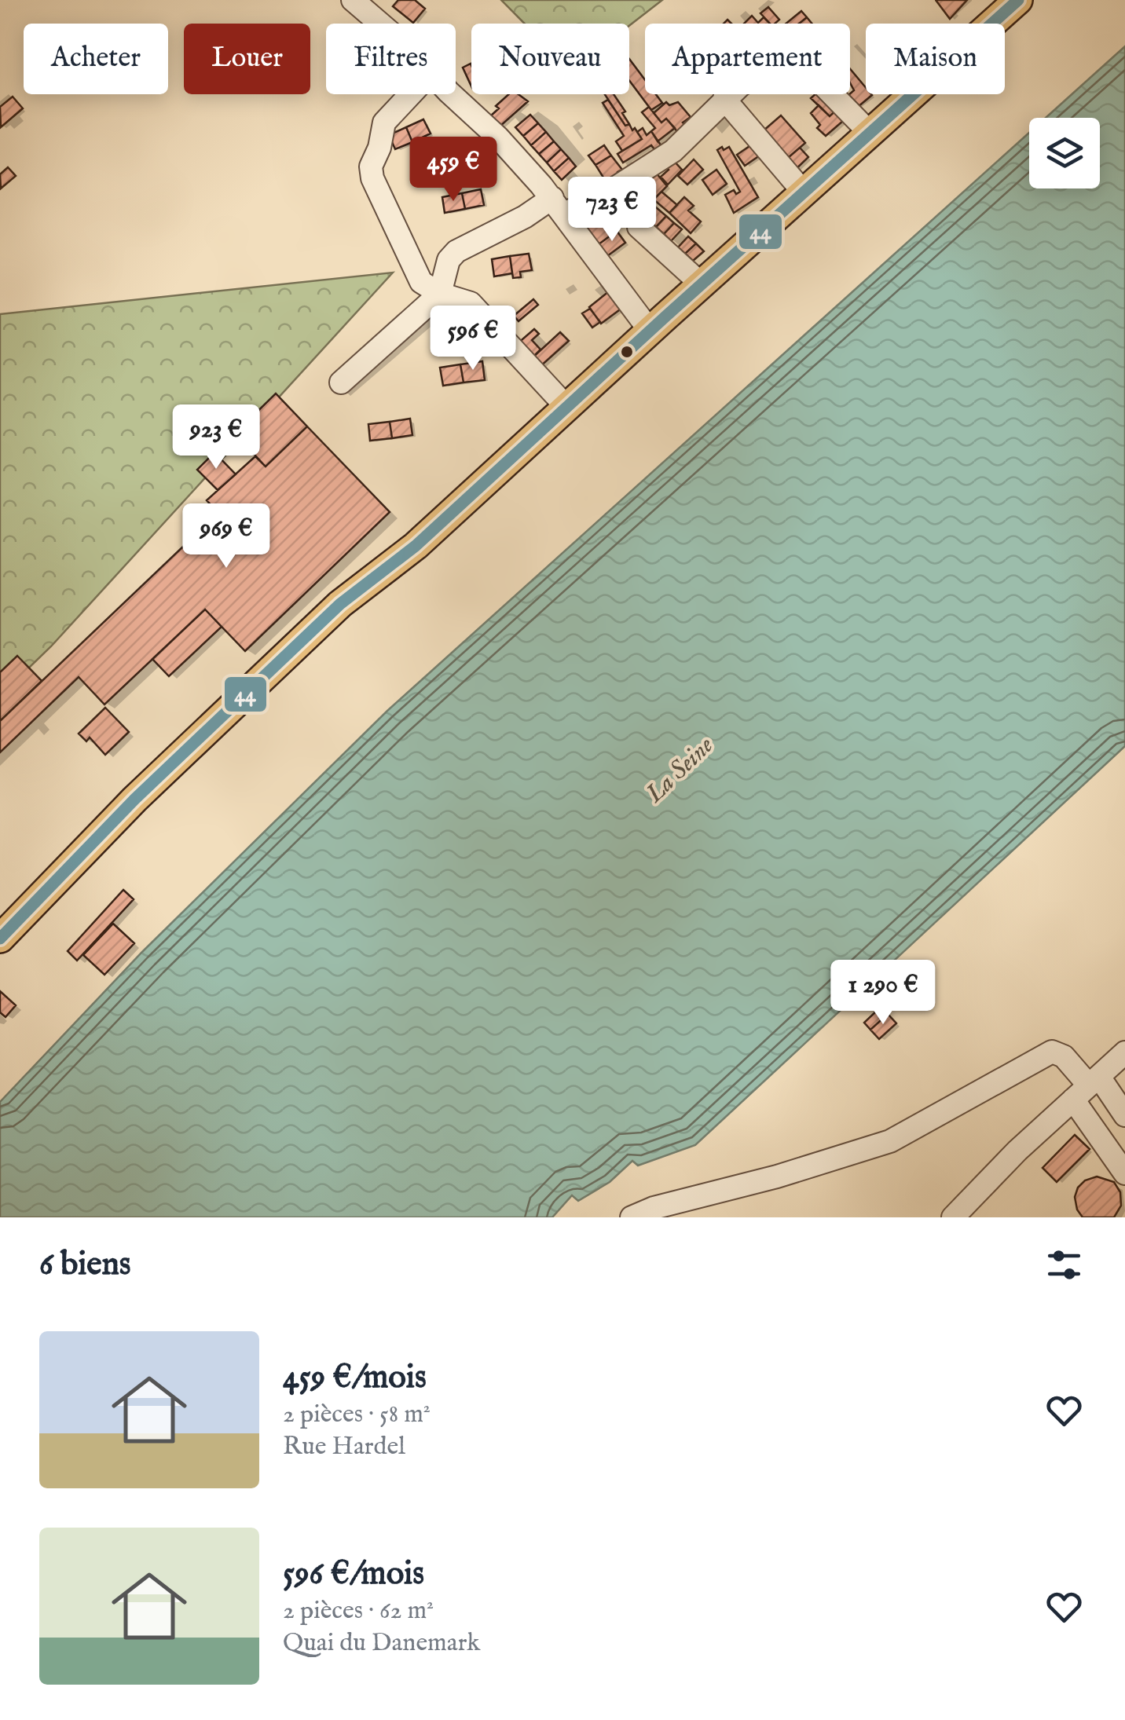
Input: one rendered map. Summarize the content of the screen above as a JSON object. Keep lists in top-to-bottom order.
{
  "water": ["La Seine"],
  "lines": ["transit line 44"],
  "page": {
    "chip": [
      "Acheter",
      "Louer",
      "Filtres",
      "Nouveau",
      "Appartement",
      "Maison"
    ],
    "price": [
      "459 €",
      "723 €",
      "596 €",
      "923 €",
      "969 €",
      "1 290 €"
    ],
    "heading": "6 biens",
    "list": [
      {
        "name": "459 €/mois",
        "note": "2 pièces · 58 m² · Rue Hardel"
      },
      {
        "name": "596 €/mois",
        "note": "2 pièces · 62 m² · Quai du Danemark"
      }
    ]
  }
}
